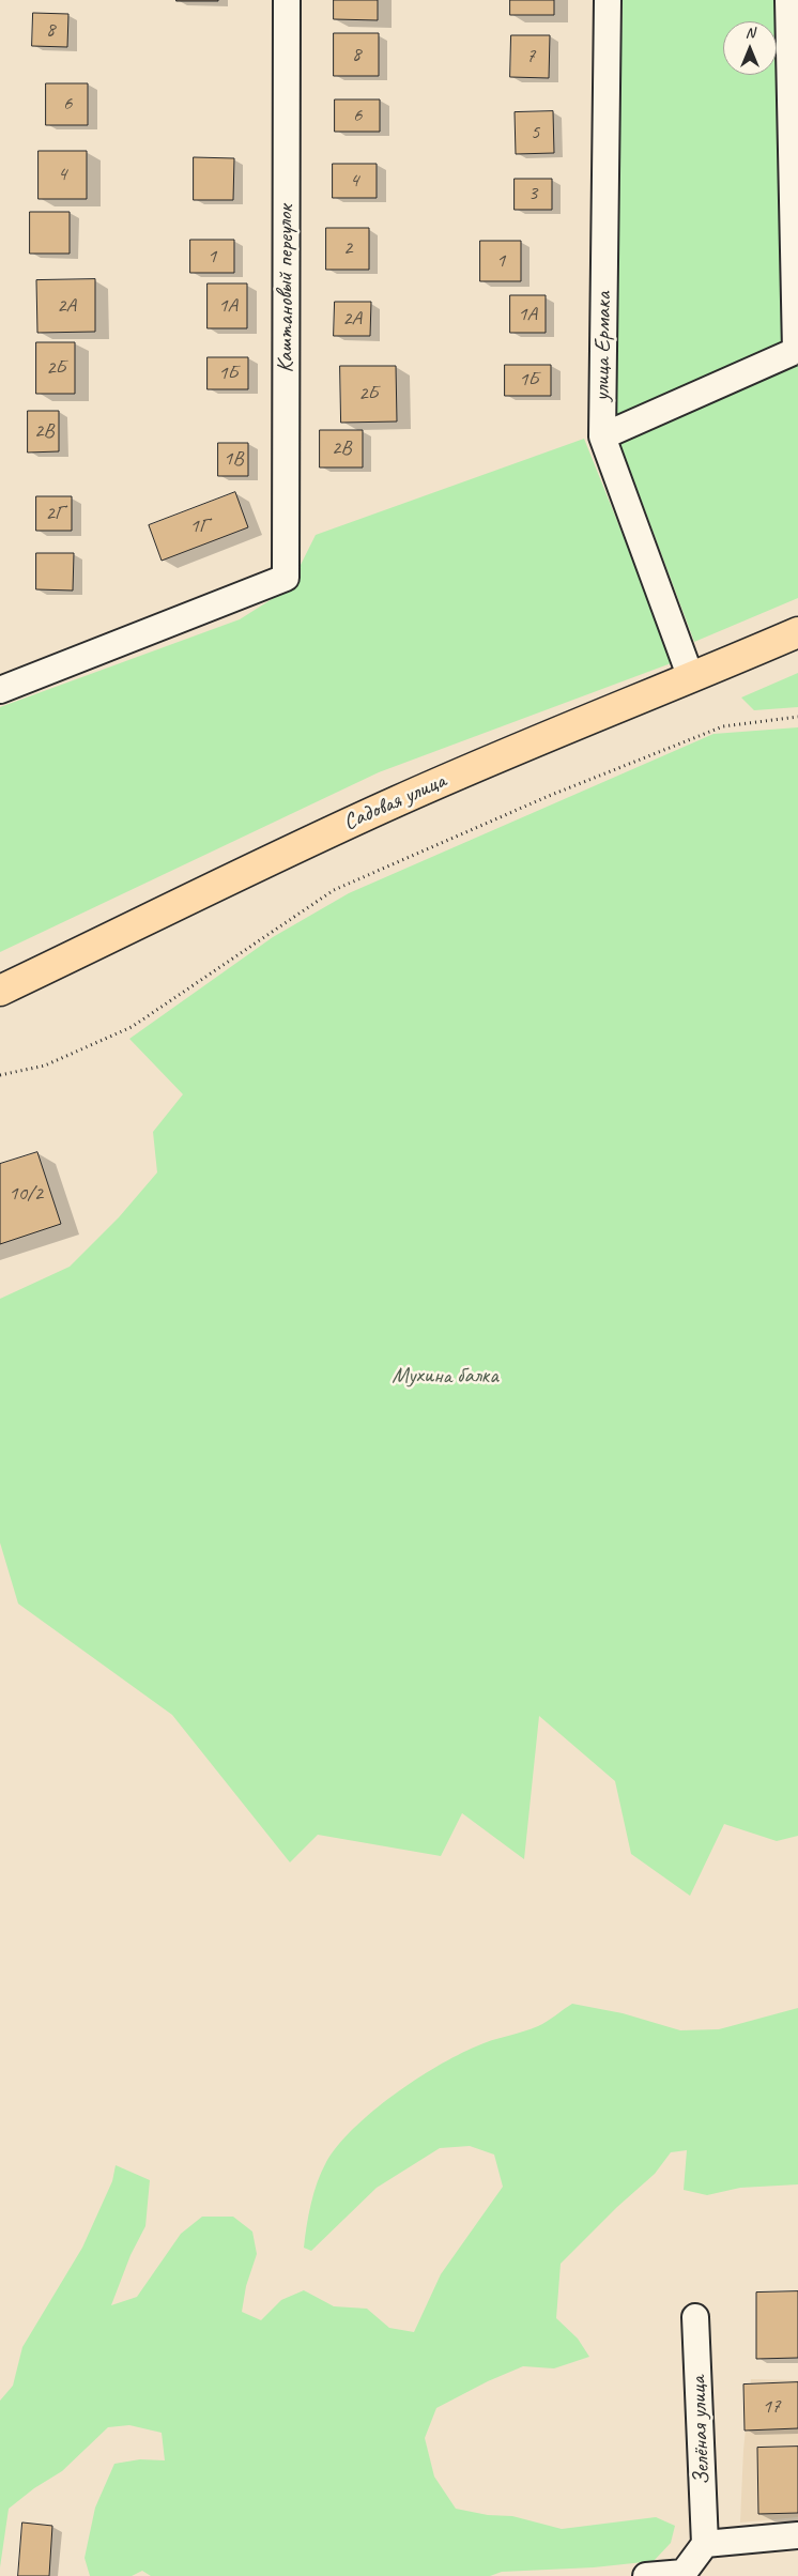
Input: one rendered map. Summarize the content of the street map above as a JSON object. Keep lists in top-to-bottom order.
{
  "streets": {
    "main road": ["Садовая улица"],
    "street": ["Каштановый переулок", "улица Ермака", "Зелёная улица"]
  },
  "crossings": [
    ["улица Ермака", "Садовая улица"]
  ],
  "parks": ["Мухина балка"],
  "house_numbers": [
    "8",
    "8",
    "7",
    "6",
    "6",
    "5",
    "4",
    "4",
    "3",
    "2",
    "1",
    "1",
    "2А",
    "1А",
    "1А",
    "2А",
    "2Б",
    "1Б",
    "1Б",
    "2Б",
    "2В",
    "2В",
    "1В",
    "2Г",
    "1Г",
    "10/2",
    "17"
  ],
  "north": "top"
}
